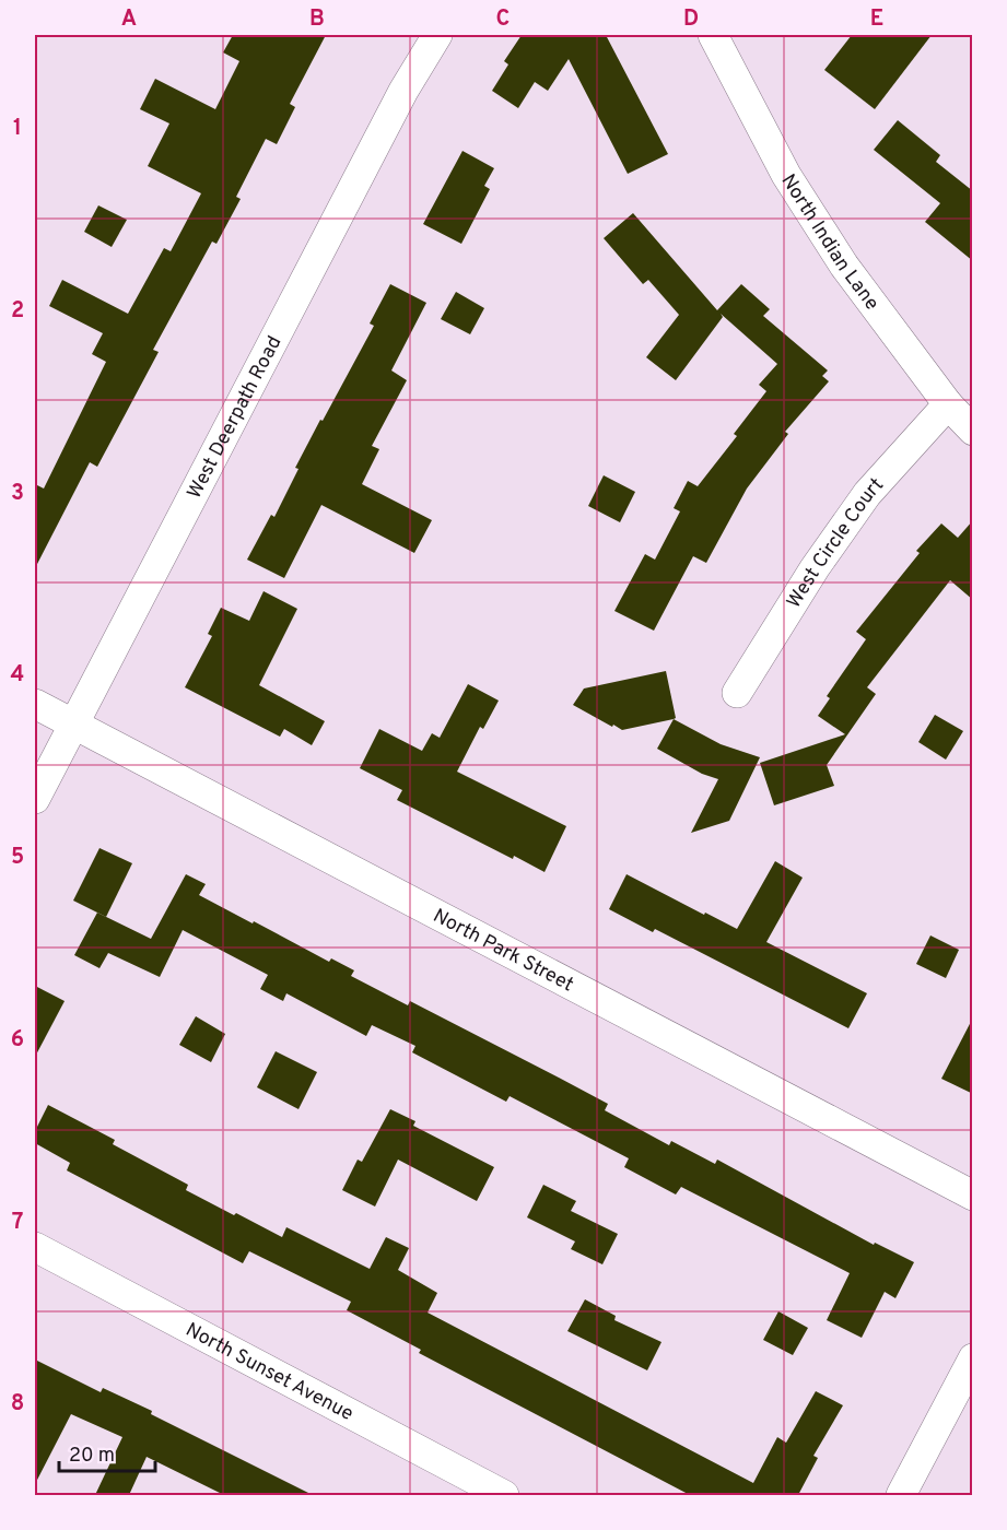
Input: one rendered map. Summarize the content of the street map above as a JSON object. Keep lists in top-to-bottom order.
{
  "streets": {
    "street": [
      "North Indian Lane",
      "West Deerpath Road",
      "West Circle Court",
      "North Park Street",
      "North Sunset Avenue"
    ]
  },
  "crossings": [
    ["North Indian Lane", "West Circle Court"],
    ["West Deerpath Road", "North Park Street"]
  ],
  "scale_bar": "20 m",
  "grid": {
    "columns": [
      "A",
      "B",
      "C",
      "D",
      "E"
    ],
    "rows": [
      "1",
      "2",
      "3",
      "4",
      "5",
      "6",
      "7",
      "8"
    ]
  }
}
